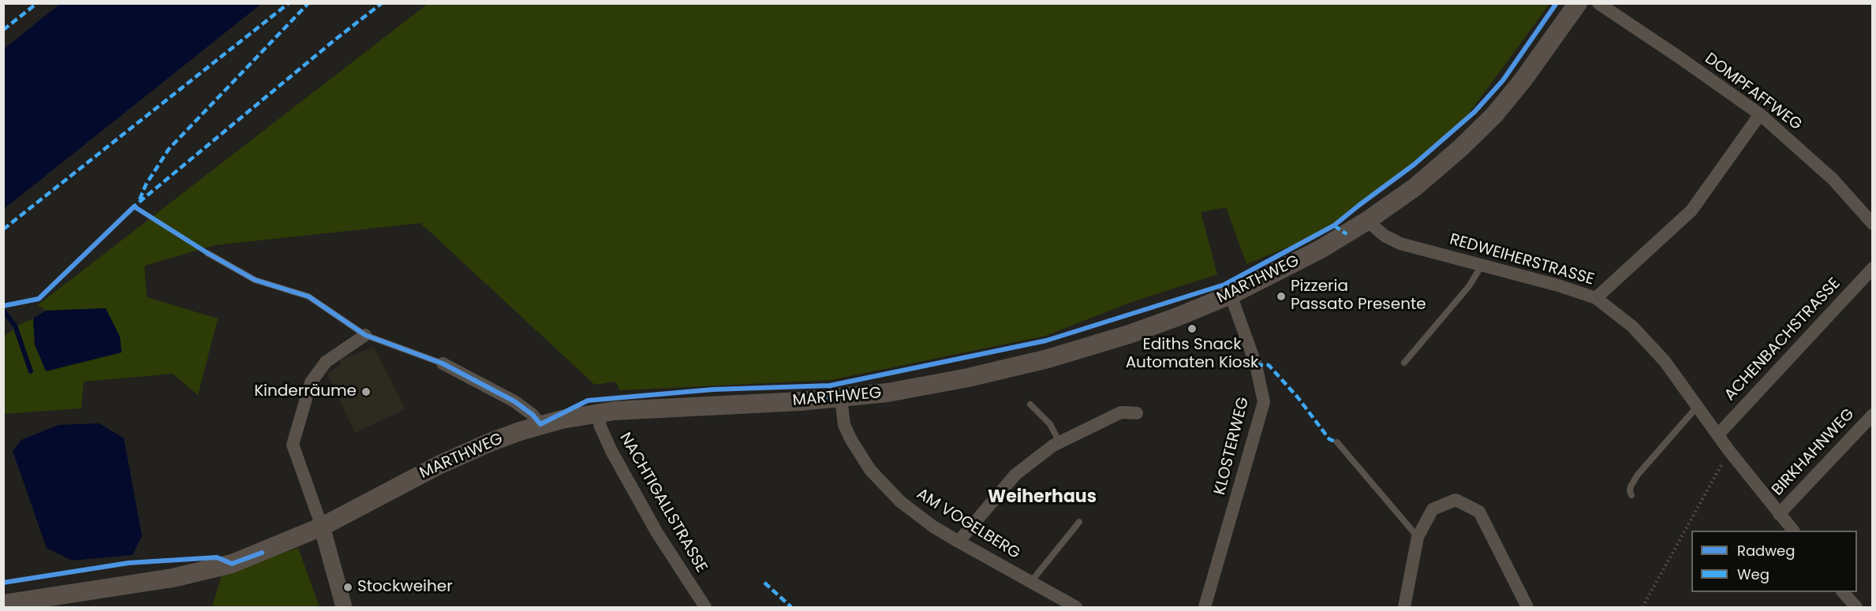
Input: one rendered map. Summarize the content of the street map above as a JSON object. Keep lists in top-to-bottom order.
{
  "streets": {
    "main road": ["MARTHWEG"],
    "street": [
      "DOMPFAFFWEG",
      "REDWEIHERSTRASSE",
      "ACHENBACHSTRASSE",
      "KLOSTERWEG",
      "BIRKHAHNWEG",
      "NACHTIGALLSTRASSE",
      "AM VOGELBERG"
    ]
  },
  "crossings": [
    ["REDWEIHERSTRASSE", "MARTHWEG"],
    ["REDWEIHERSTRASSE", "ACHENBACHSTRASSE"],
    ["REDWEIHERSTRASSE", "BIRKHAHNWEG"],
    ["MARTHWEG", "KLOSTERWEG"],
    ["MARTHWEG", "NACHTIGALLSTRASSE"],
    ["MARTHWEG", "AM VOGELBERG"]
  ],
  "districts": ["Weiherhaus"],
  "places": [
    "Pizzeria Passato Presente",
    "Ediths Snack Automaten Kiosk",
    "Kinderräume",
    "Stockweiher"
  ],
  "legend": ["Radweg", "Weg"]
}
